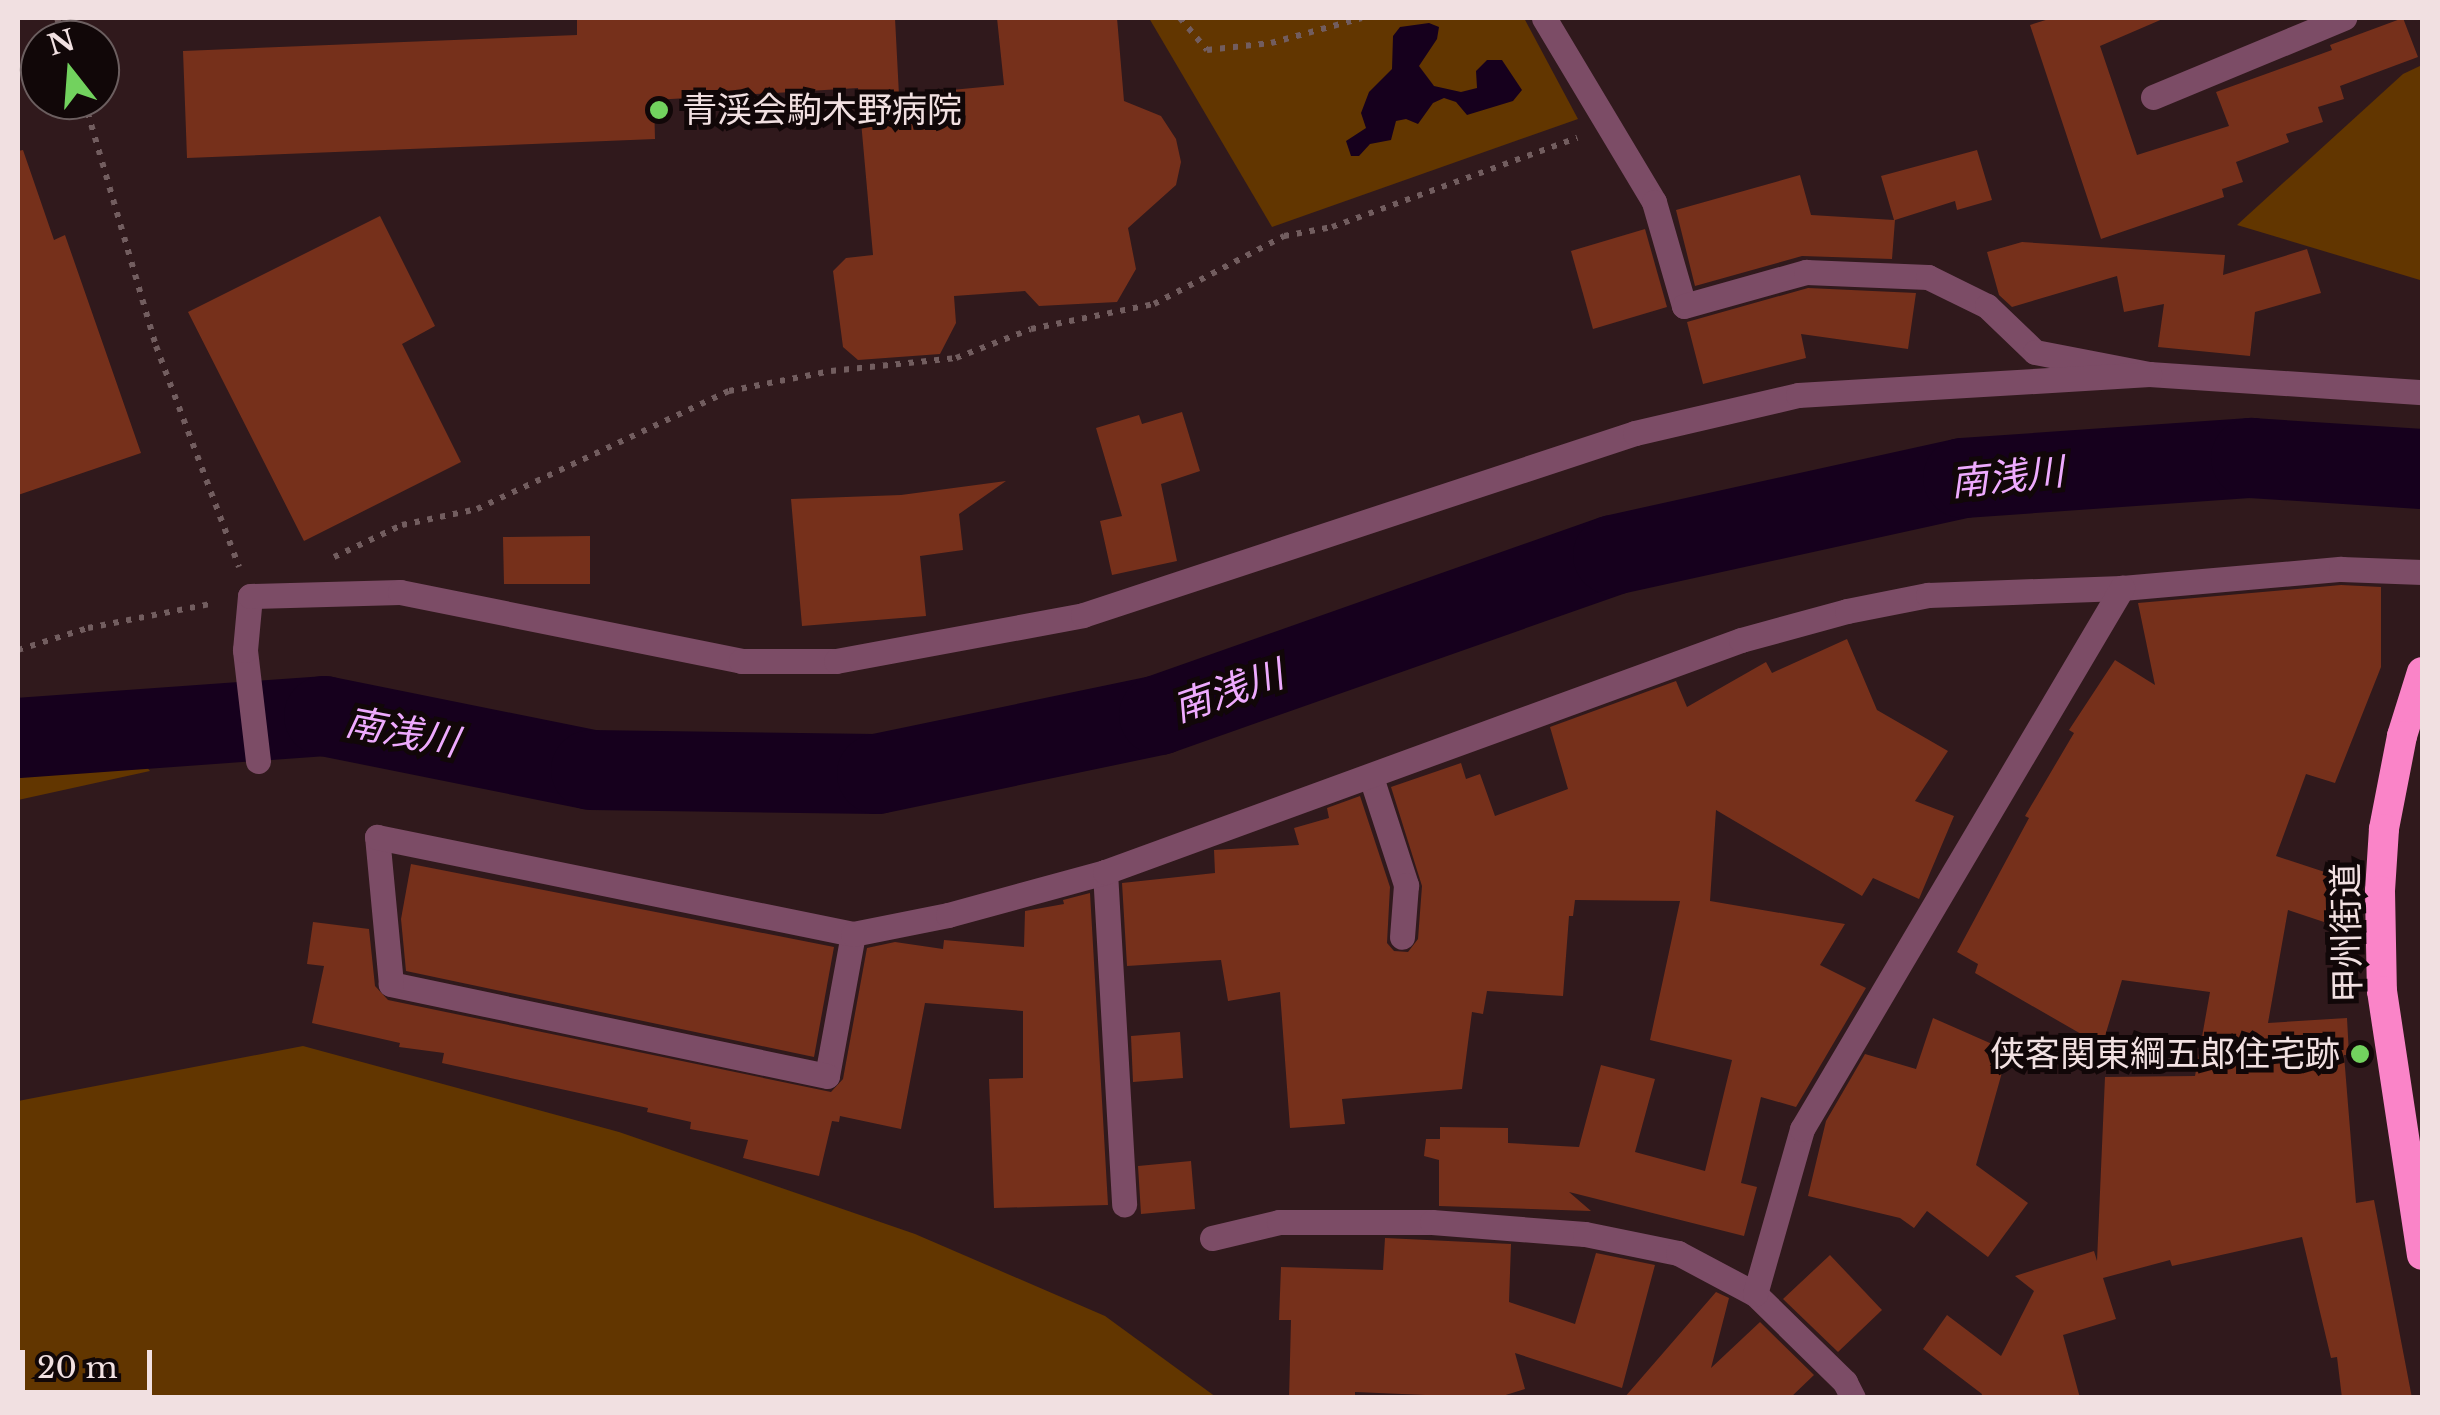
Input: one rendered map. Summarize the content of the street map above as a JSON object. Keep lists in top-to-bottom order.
{
  "streets": {
    "highway": ["甲州街道"]
  },
  "water": ["南浅川"],
  "places": ["青渓会駒木野病院", "侠客関東綱五郎住宅跡"],
  "scale_bar": "20 m",
  "north": "top"
}
